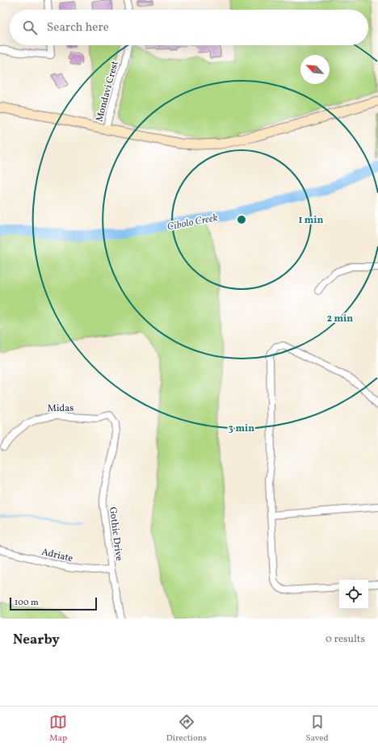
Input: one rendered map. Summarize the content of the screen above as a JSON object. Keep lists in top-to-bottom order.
{
  "streets": {
    "street": [
      "Mondavi Crest",
      "Midas",
      "Gothic Drive",
      "Adriate"
    ]
  },
  "crossings": [
    ["Midas", "Gothic Drive"],
    ["Gothic Drive", "Adriate"]
  ],
  "water": ["Cibolo Creek"],
  "scale_bar": "100 m",
  "north": "top left",
  "page": {
    "search": "Search here",
    "scale": "100 m",
    "heading": ["Nearby", "0 results"],
    "nav": ["Map", "Directions", "Saved"]
  },
  "rings": ["1 min", "2 min", "3 min"]
}
